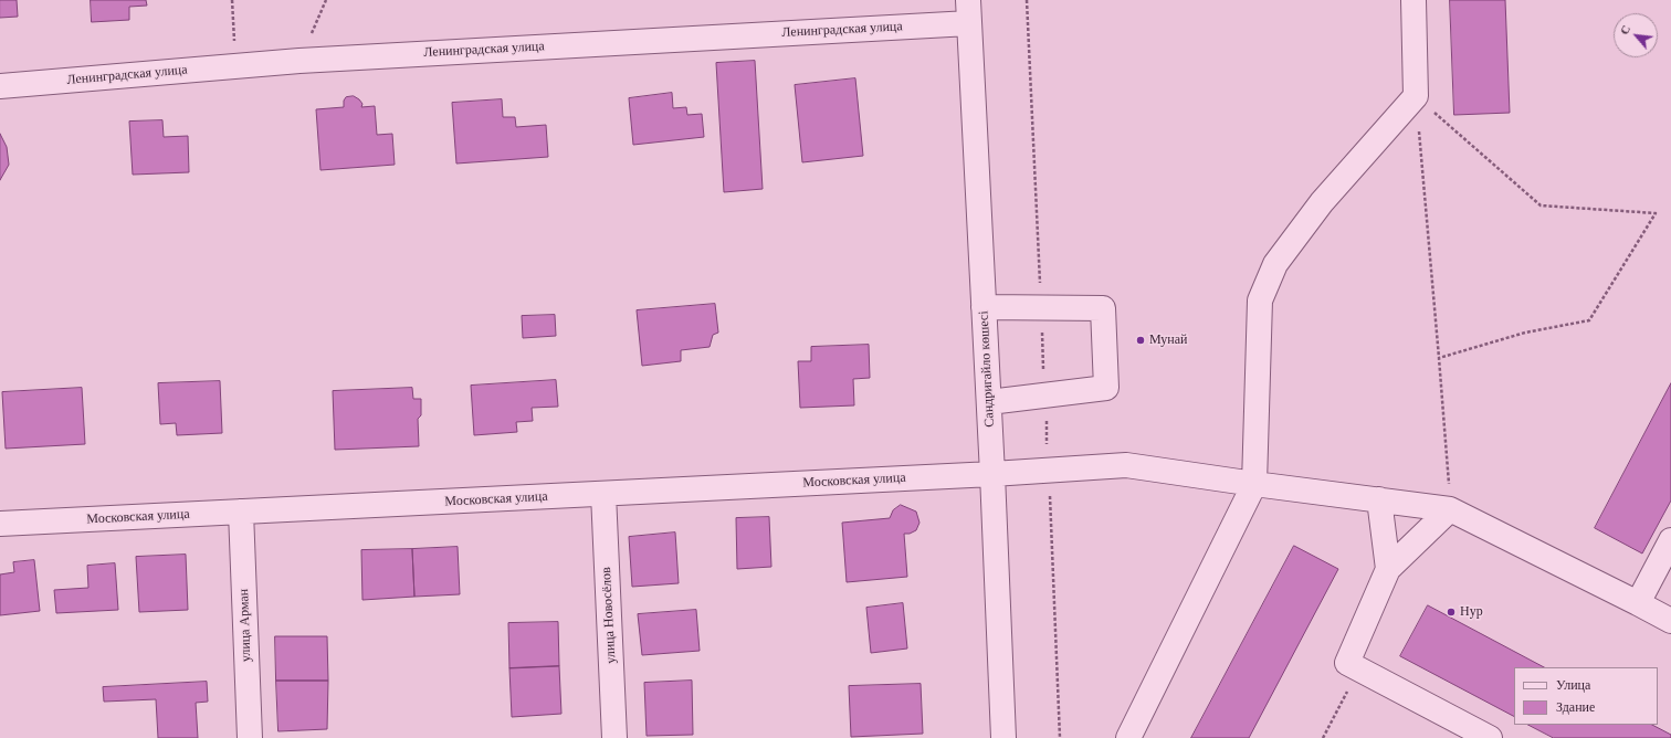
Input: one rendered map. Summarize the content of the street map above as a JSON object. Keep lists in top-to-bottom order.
{
  "streets": {
    "street": [
      "Ленинградская улица",
      "Сандригайло көшесі",
      "Московская улица",
      "улица Новосёлов",
      "улица Арман"
    ]
  },
  "crossings": [
    ["Ленинградская улица", "Сандригайло көшесі"],
    ["Сандригайло көшесі", "Московская улица"],
    ["Московская улица", "улица Новосёлов"],
    ["Московская улица", "улица Арман"]
  ],
  "places": ["Мунай", "Нур"],
  "legend": ["Улица", "Здание"],
  "north": "top left"
}
